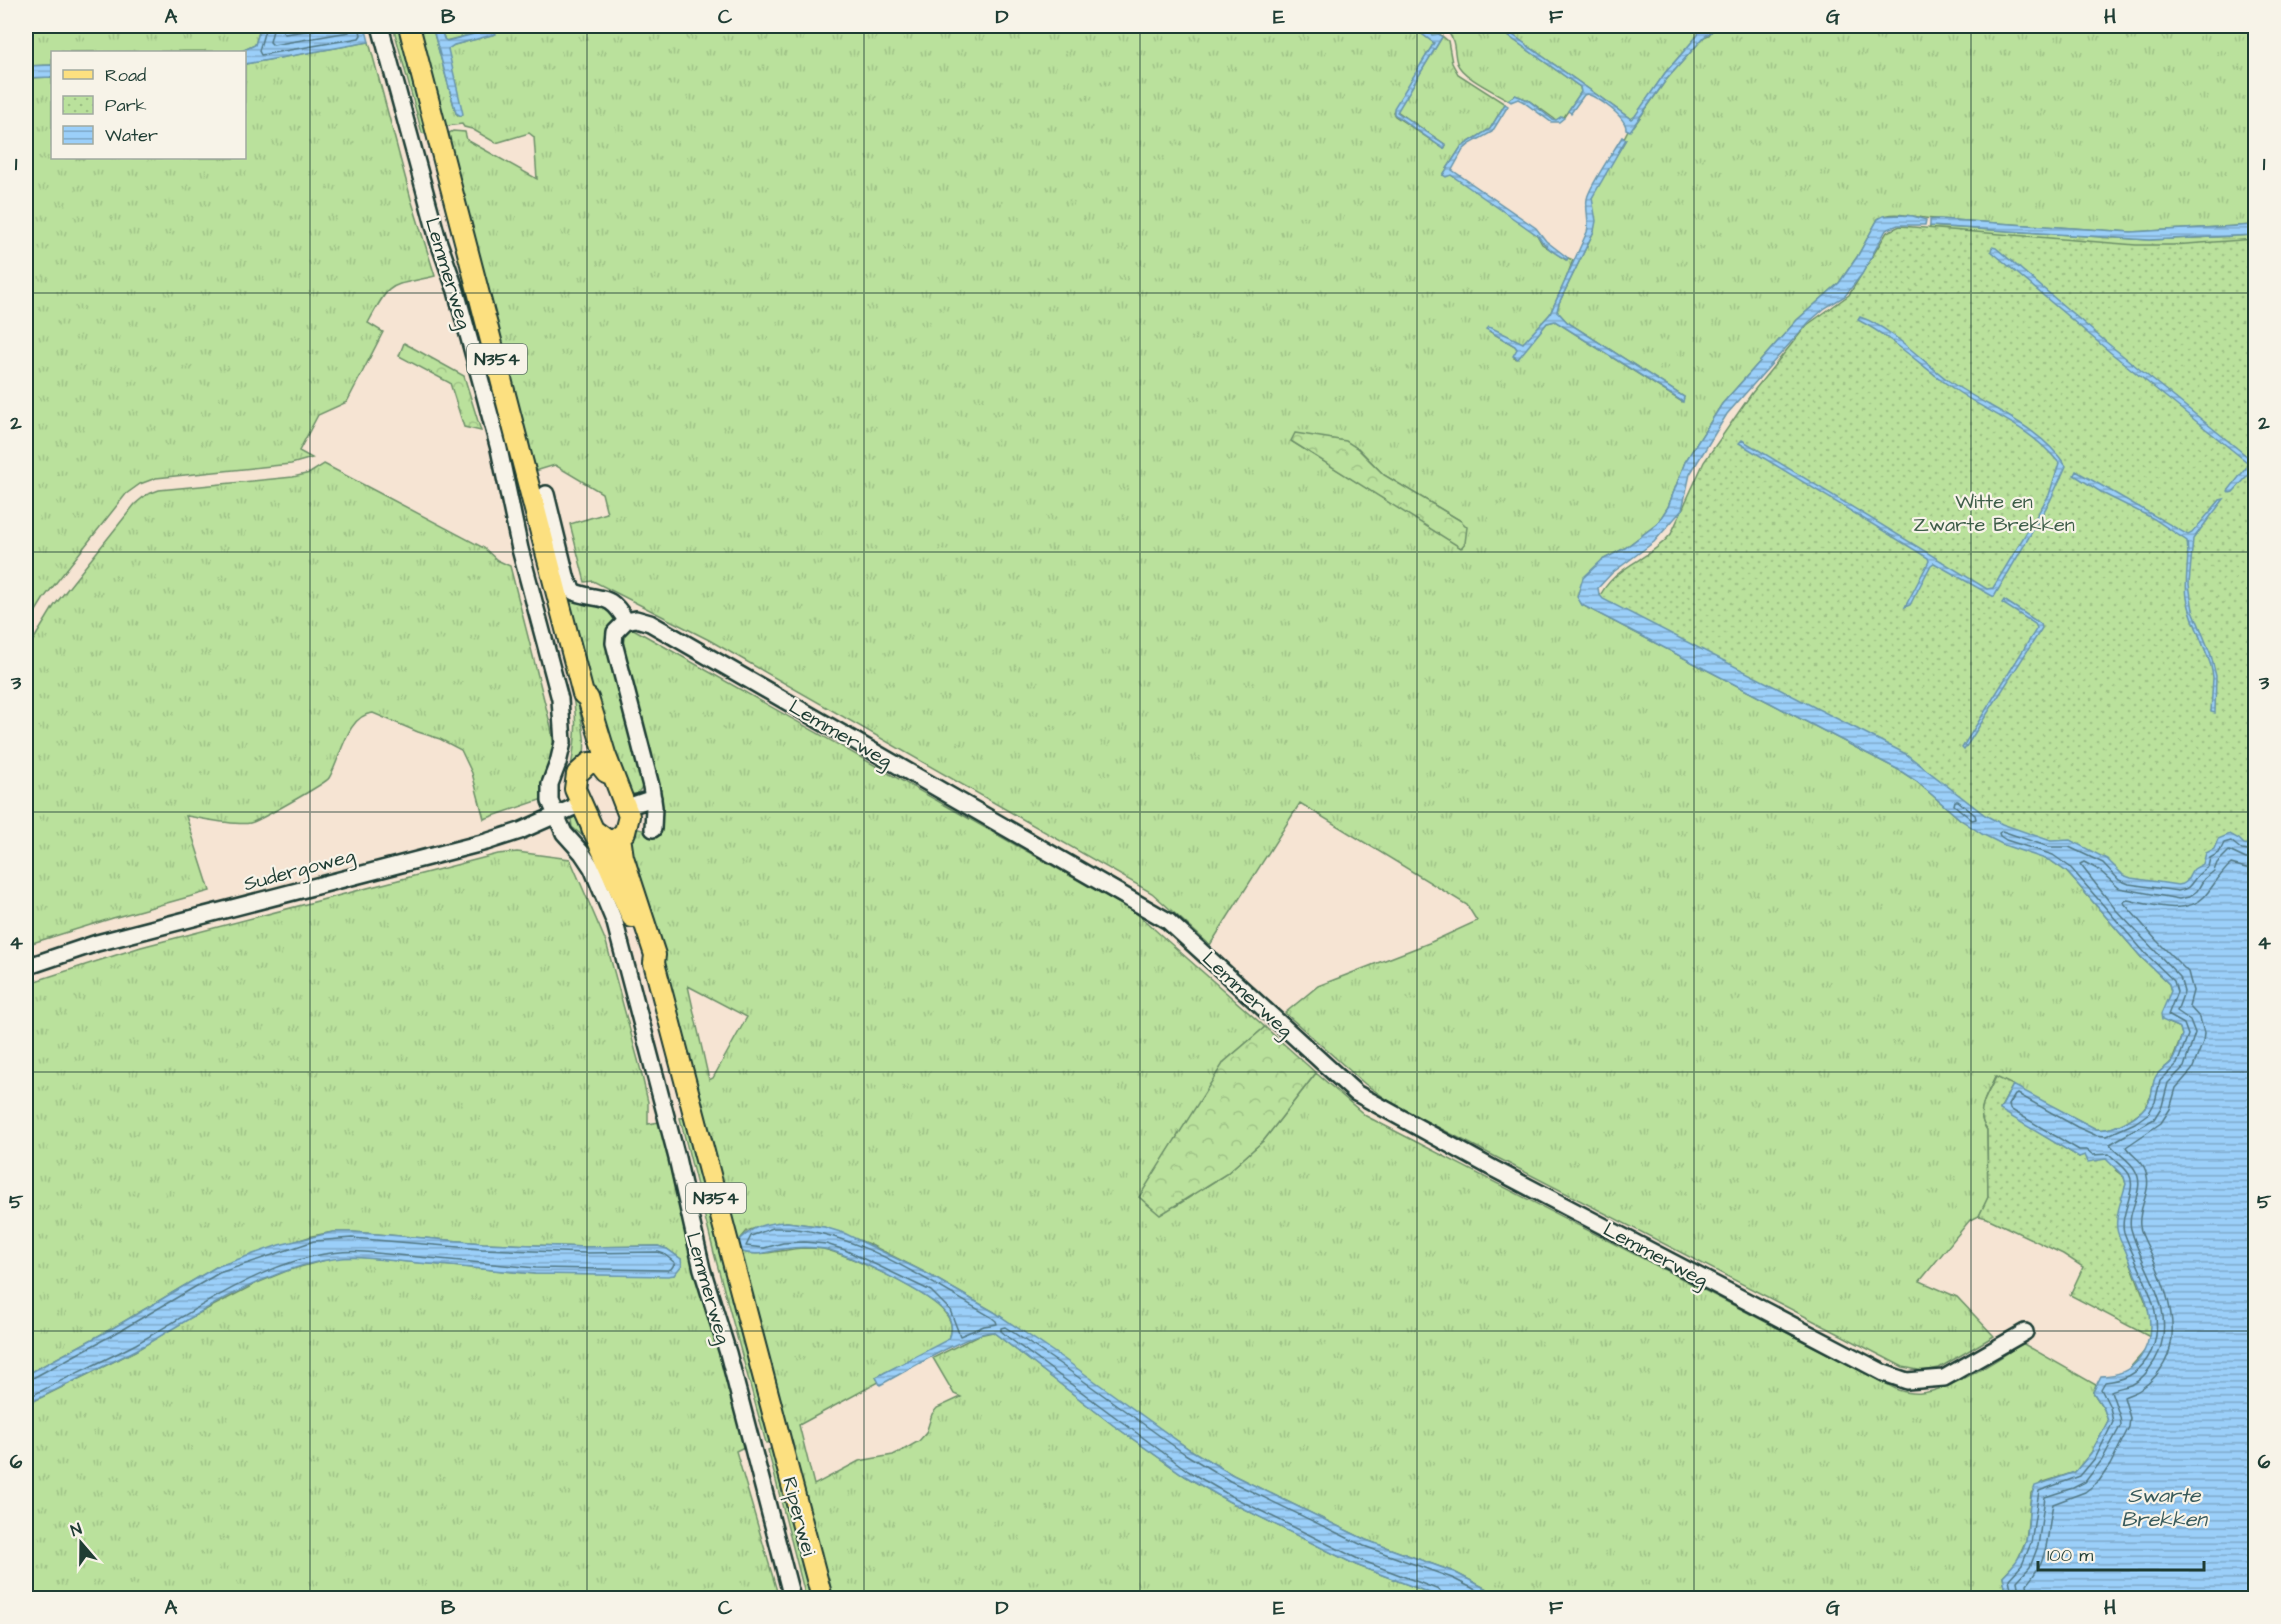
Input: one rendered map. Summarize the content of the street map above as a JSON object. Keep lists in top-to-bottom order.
{
  "streets": {
    "main road": ["Lemmerweg", "N354", "Riperwei"],
    "street": ["Sudergoweg"]
  },
  "crossings": [
    ["Lemmerweg", "N354"],
    ["Lemmerweg", "Sudergoweg"],
    ["Lemmerweg", "Riperwei"],
    ["N354", "Sudergoweg"]
  ],
  "water": ["Swarte Brekken"],
  "parks": ["Witte en Zwarte Brekken"],
  "legend": ["Road", "Park", "Water"],
  "scale_bar": "100 m",
  "north": "top",
  "grid": {
    "columns": [
      "A",
      "B",
      "C",
      "D",
      "E",
      "F",
      "G",
      "H"
    ],
    "rows": [
      "1",
      "2",
      "3",
      "4",
      "5",
      "6"
    ]
  }
}
